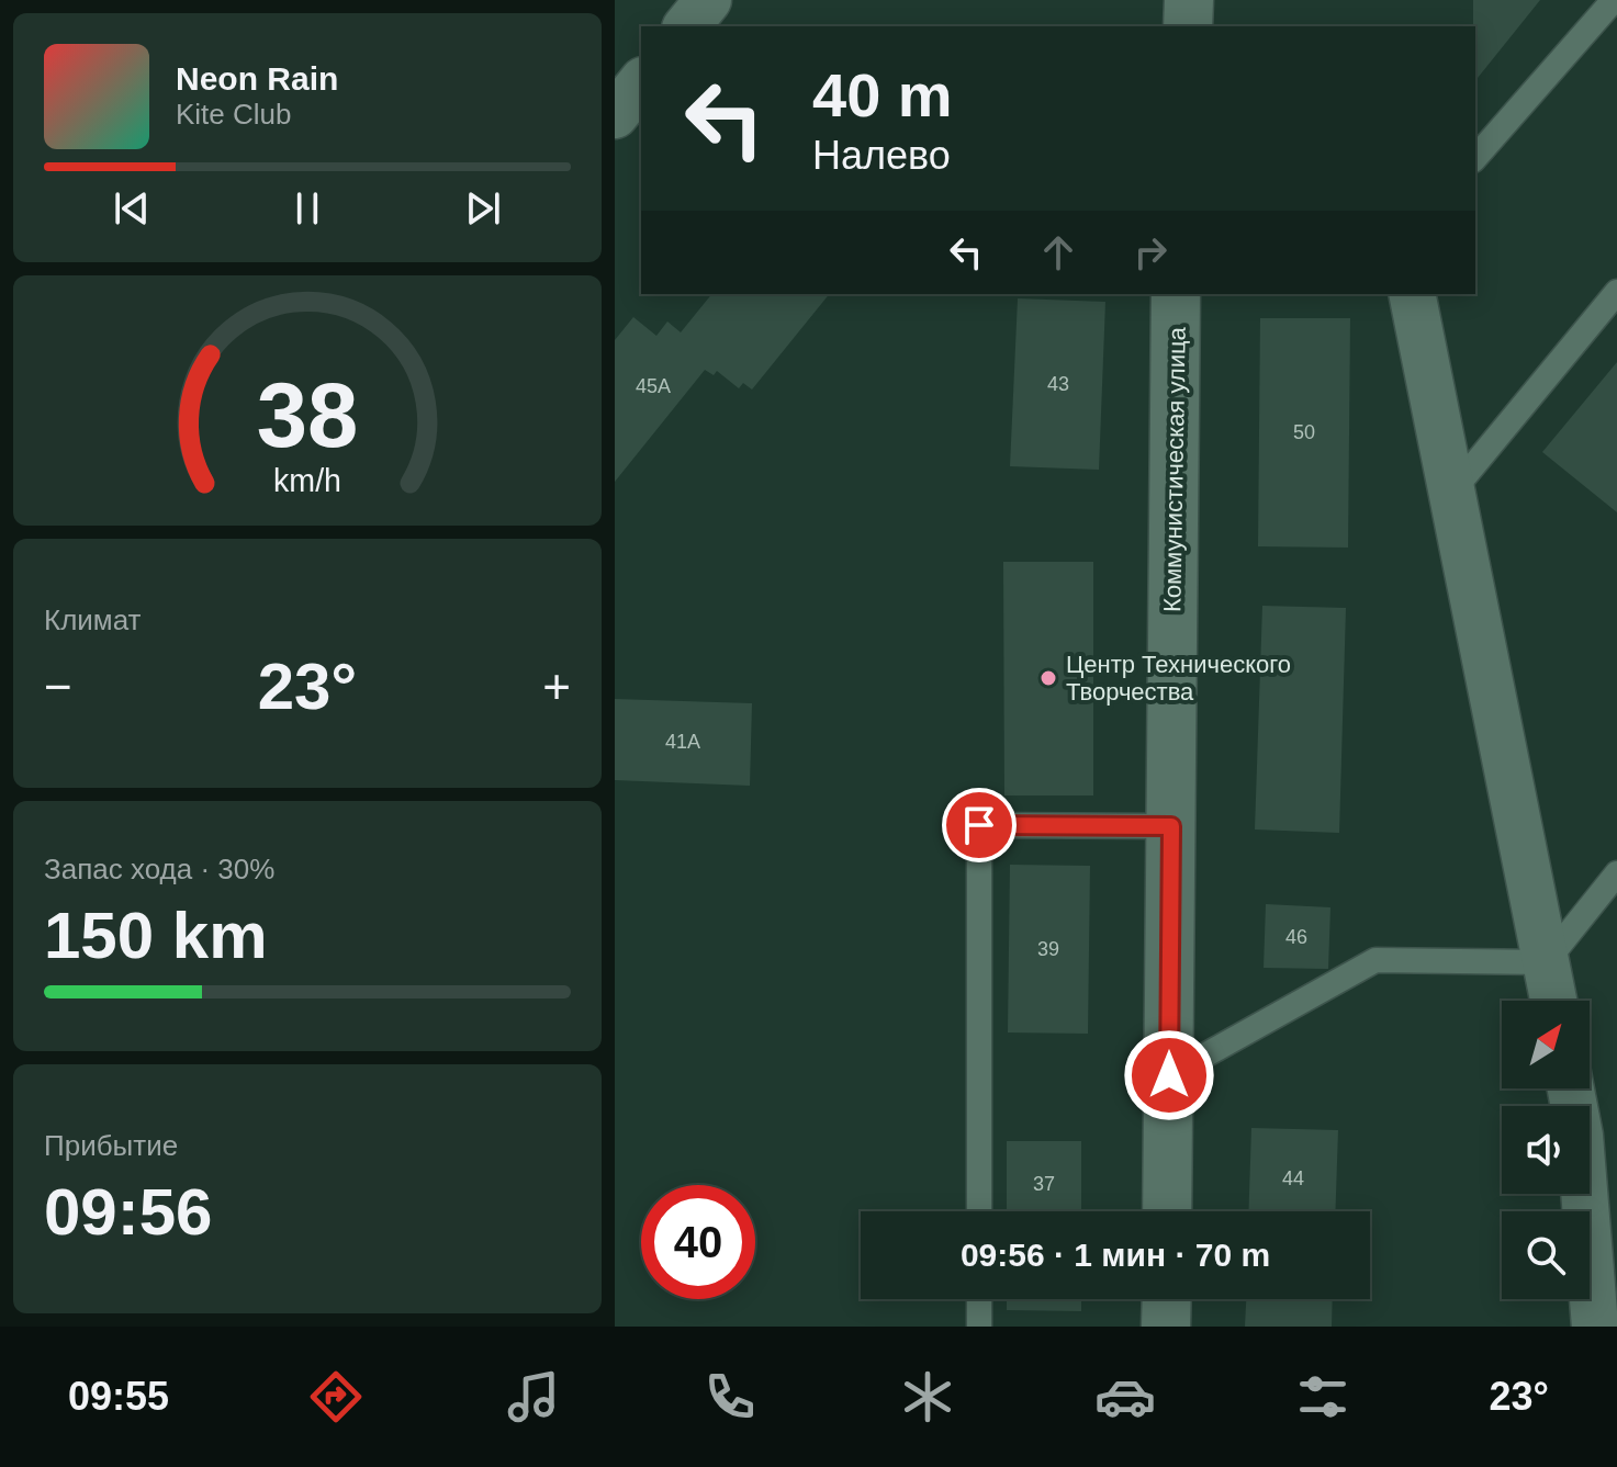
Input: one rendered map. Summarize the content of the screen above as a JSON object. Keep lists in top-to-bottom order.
{
  "streets": {
    "street": ["Коммунистическая улица"]
  },
  "places": ["Центр Технического Творчества"],
  "house_numbers": [
    "43",
    "45А",
    "50",
    "41А",
    "46",
    "39",
    "44",
    "37"
  ],
  "north": "top right",
  "page": {
    "turn": ["40 m", "Налево"],
    "song": ["Neon Rain", "Kite Club"],
    "tile": [
      "Климат",
      ["Запас хода · 30%", "150 km"],
      ["Прибытие", "09:56"]
    ],
    "heat": ["−", "23°", "+"],
    "limit": "40",
    "trip": "09:56 · 1 мин · 70 m",
    "tabs": ["09:55", "23°"],
    "gauge": ["38", "km/h"]
  }
}
